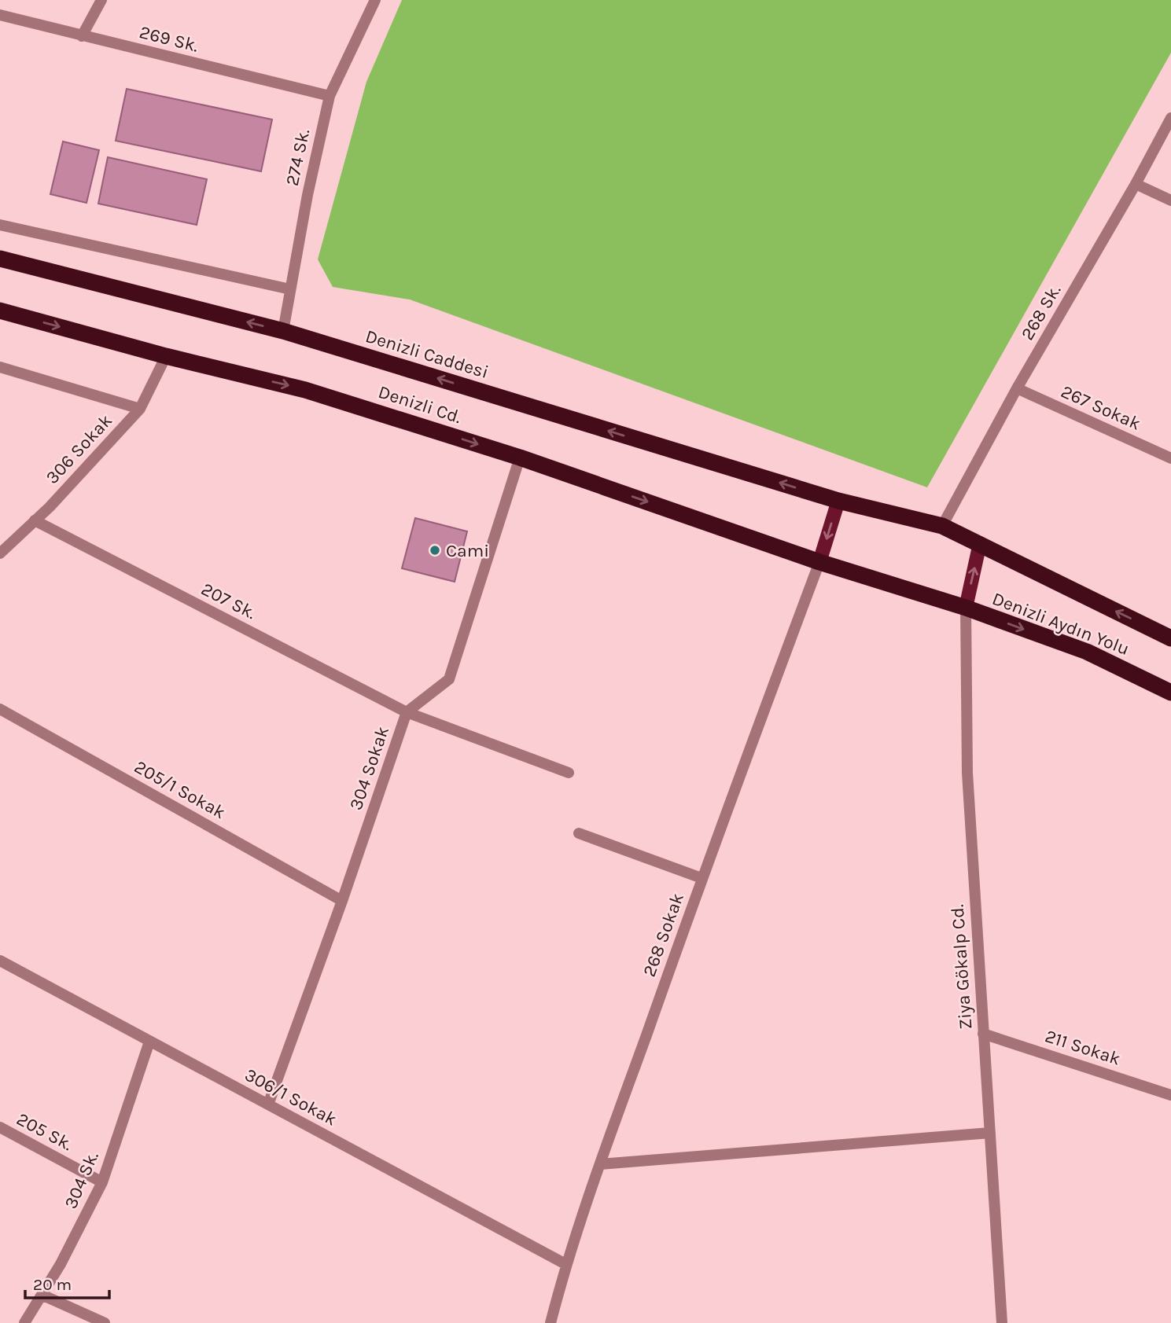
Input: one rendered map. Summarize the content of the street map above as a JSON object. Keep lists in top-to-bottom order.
{
  "streets": {
    "highway": ["Denizli Caddesi", "Denizli Cd.", "Denizli Aydın Yolu"],
    "street": [
      "269 Sk.",
      "274 Sk.",
      "268 Sk.",
      "267 Sokak",
      "306 Sokak",
      "207 Sk.",
      "304 Sokak",
      "205/1 Sokak",
      "268 Sokak",
      "Ziya Gökalp Cd.",
      "211 Sokak",
      "306/1 Sokak",
      "205 Sk.",
      "304 Sk."
    ]
  },
  "crossings": [
    ["269 Sk.", "274 Sk."],
    ["274 Sk.", "Denizli Caddesi"],
    ["268 Sk.", "Denizli Caddesi"],
    ["268 Sk.", "267 Sokak"],
    ["268 Sk.", "Denizli Aydın Yolu"],
    ["Denizli Caddesi", "Denizli Aydın Yolu"],
    ["Denizli Cd.", "306 Sokak"],
    ["Denizli Cd.", "Denizli Aydın Yolu"],
    ["Denizli Cd.", "304 Sokak"],
    ["Denizli Cd.", "268 Sokak"],
    ["306 Sokak", "207 Sk."],
    ["207 Sk.", "304 Sokak"],
    ["Denizli Aydın Yolu", "268 Sokak"],
    ["Denizli Aydın Yolu", "Ziya Gökalp Cd."],
    ["304 Sokak", "205/1 Sokak"],
    ["304 Sokak", "306/1 Sokak"],
    ["268 Sokak", "306/1 Sokak"],
    ["Ziya Gökalp Cd.", "211 Sokak"],
    ["306/1 Sokak", "304 Sk."],
    ["205 Sk.", "304 Sk."]
  ],
  "one_way": ["Denizli Caddesi", "Denizli Cd."],
  "places": ["Cami"],
  "scale_bar": "20 m"
}
